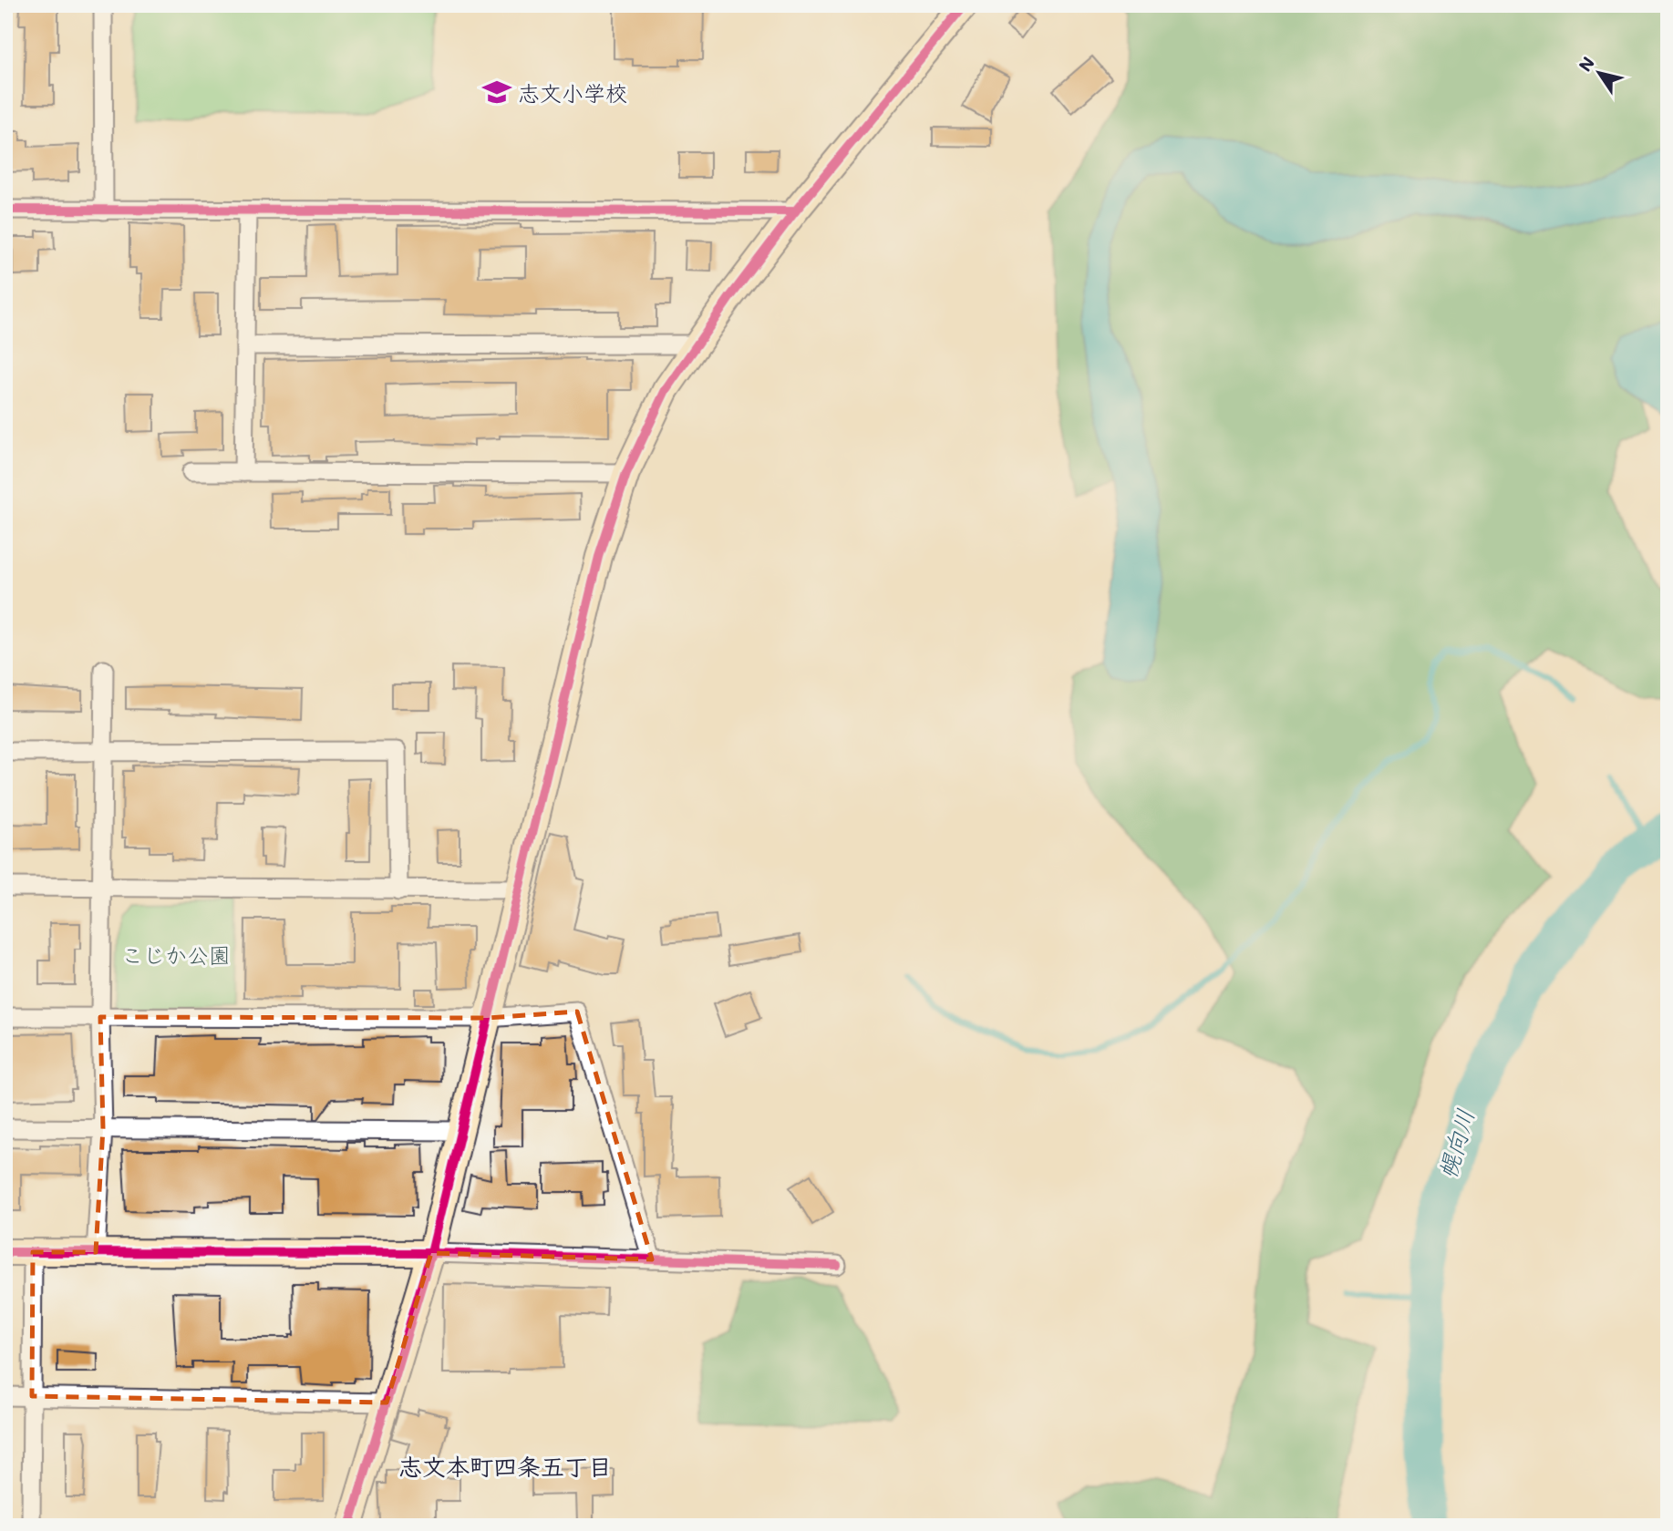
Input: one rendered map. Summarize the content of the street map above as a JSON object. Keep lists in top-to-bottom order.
{
  "districts": ["志文本町四条五丁目"],
  "water": ["幌向川"],
  "parks": ["こじか公園"],
  "places": {
    "school or university": ["志文小学校"]
  },
  "north": "top left"
}
